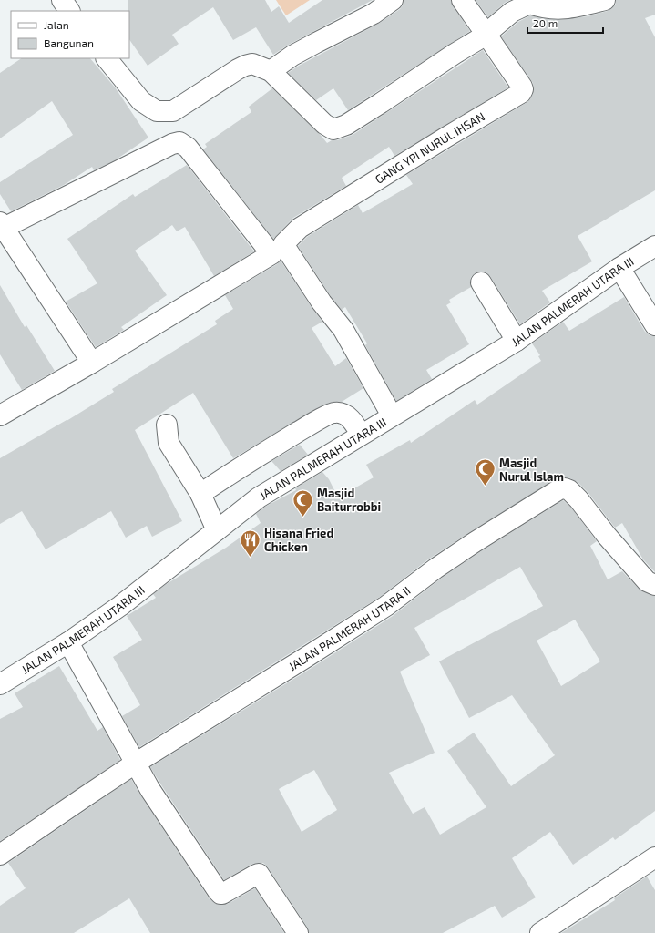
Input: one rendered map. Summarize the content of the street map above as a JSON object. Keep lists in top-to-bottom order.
{
  "streets": {
    "street": ["GANG YPI NURUL IHSAN", "JALAN PALMERAH UTARA III", "JALAN PALMERAH UTARA II"]
  },
  "crossings": [
    ["GANG YPI NURUL IHSAN", "JALAN PALMERAH UTARA III"]
  ],
  "places": {
    "mosque": ["Masjid Nurul Islam", "Masjid Baiturrobbi"],
    "restaurant": ["Hisana Fried Chicken"]
  },
  "legend": ["Jalan", "Bangunan"],
  "scale_bar": "20 m"
}
